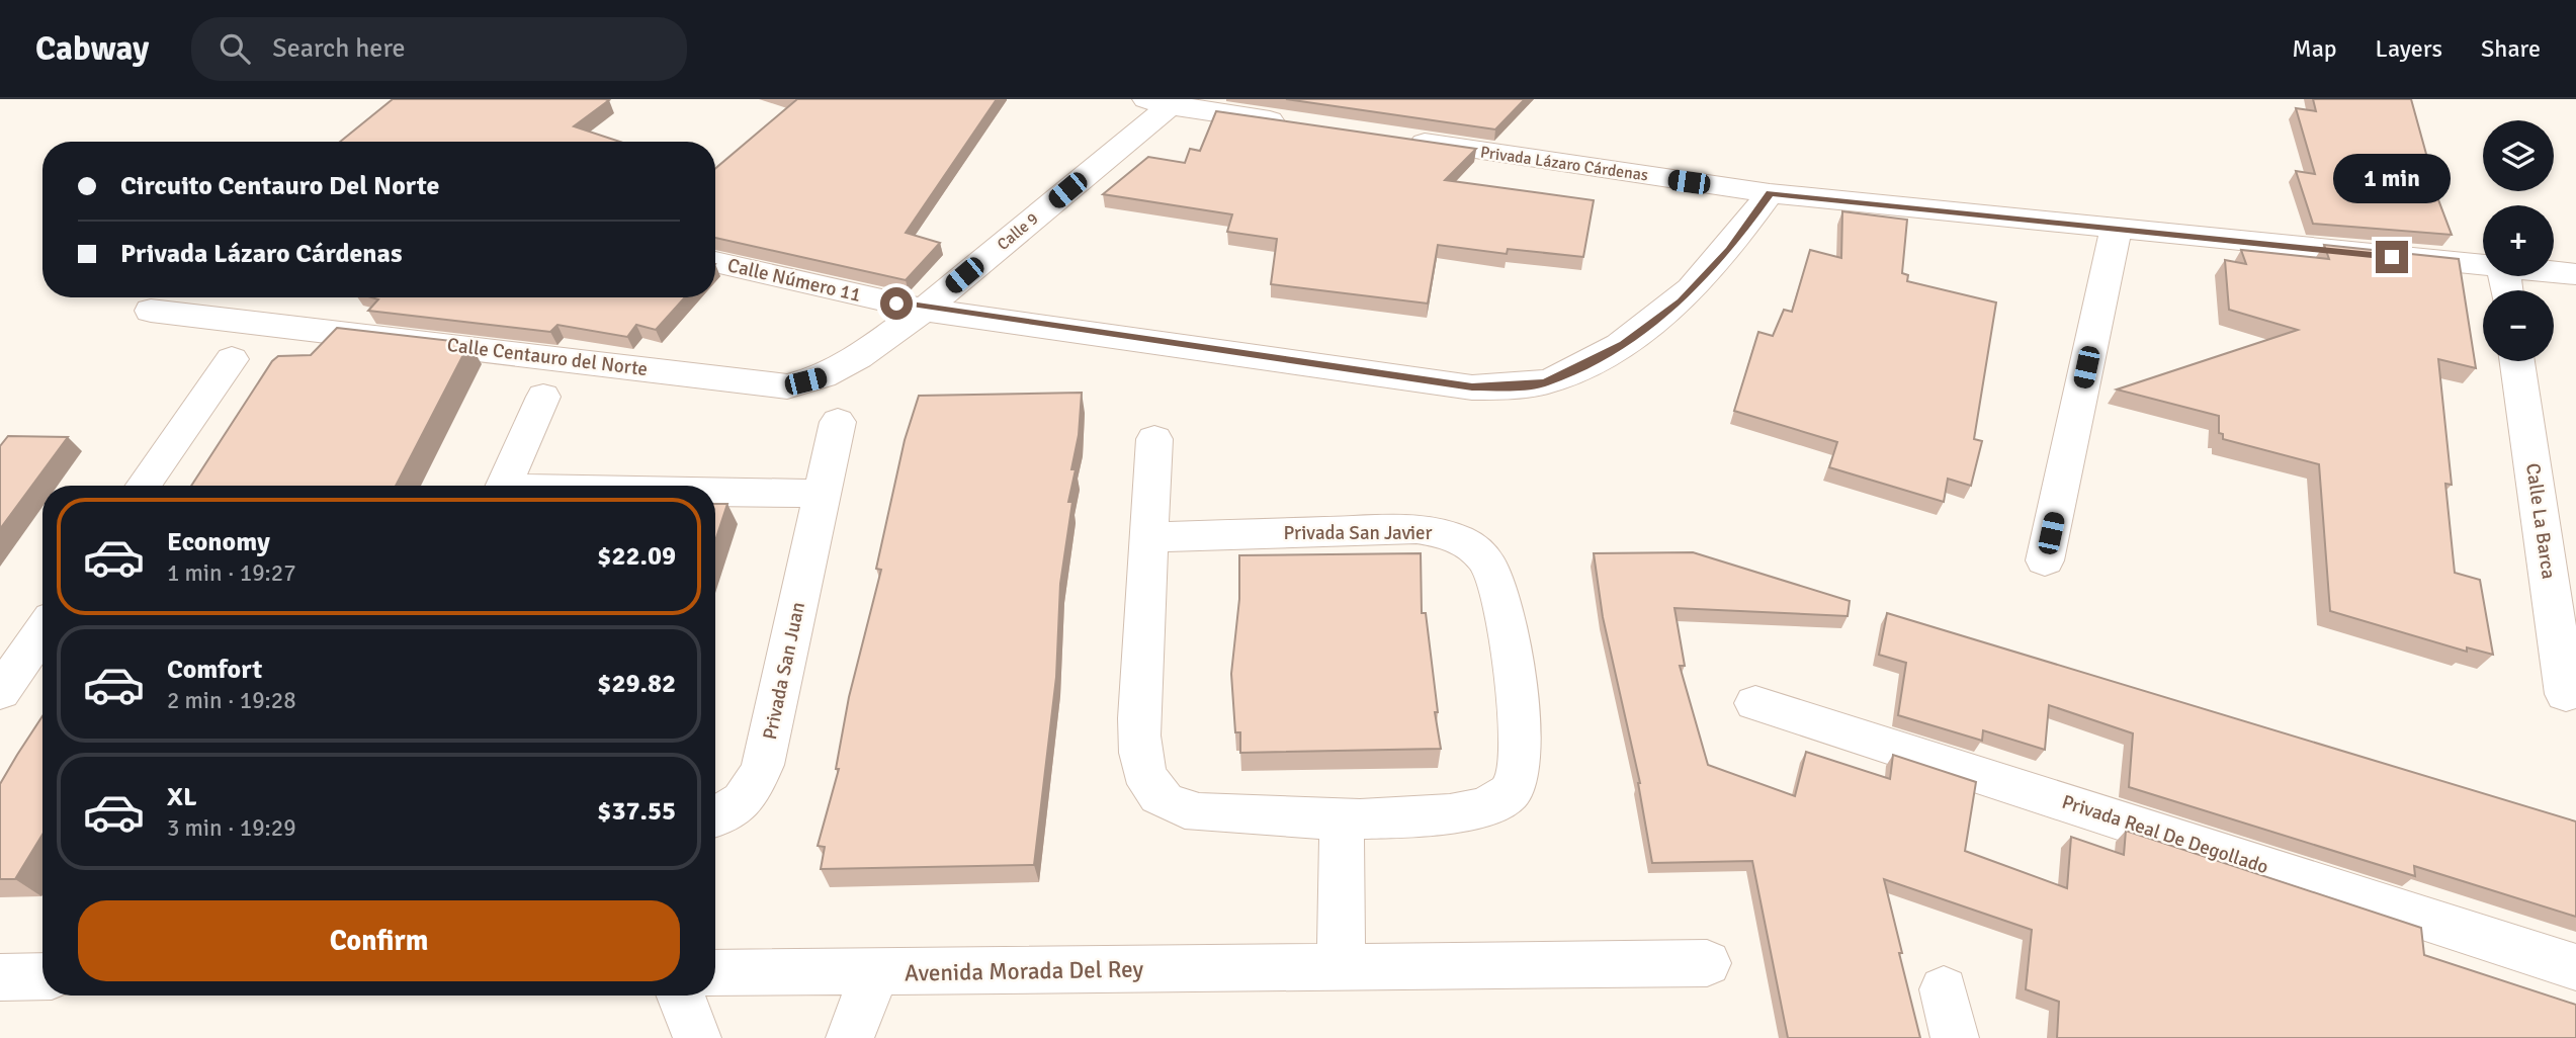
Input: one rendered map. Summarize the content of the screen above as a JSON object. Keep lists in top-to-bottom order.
{
  "streets": {
    "street": [
      "Privada Lázaro Cárdenas",
      "Calle 9",
      "Calle Número 11",
      "Calle Centauro del Norte",
      "Calle La Barca",
      "Privada San Javier",
      "Privada San Juan",
      "Privada Real De Degollado",
      "Avenida Morada Del Rey"
    ]
  },
  "crossings": [
    ["Privada Lázaro Cárdenas", "Calle Número 11"],
    ["Calle 9", "Calle Número 11"],
    ["Calle 9", "Calle Centauro del Norte"],
    ["Calle Número 11", "Calle Centauro del Norte"]
  ],
  "page": {
    "header": "Cabway",
    "search": "Search here",
    "nav": ["Map", "Layers", "Share"],
    "map_buttons": ["+", "−"],
    "banner": ["Circuito Centauro Del Norte", "Privada Lázaro Cárdenas"],
    "bubble": "1 min",
    "list": [
      {
        "name": "Economy",
        "note": "1 min · 19:27",
        "value": "$22.09"
      },
      {
        "name": "Comfort",
        "note": "2 min · 19:28",
        "value": "$29.82"
      },
      {
        "name": "XL",
        "note": "3 min · 19:29",
        "value": "$37.55"
      }
    ],
    "buttons": "Confirm"
  }
}
